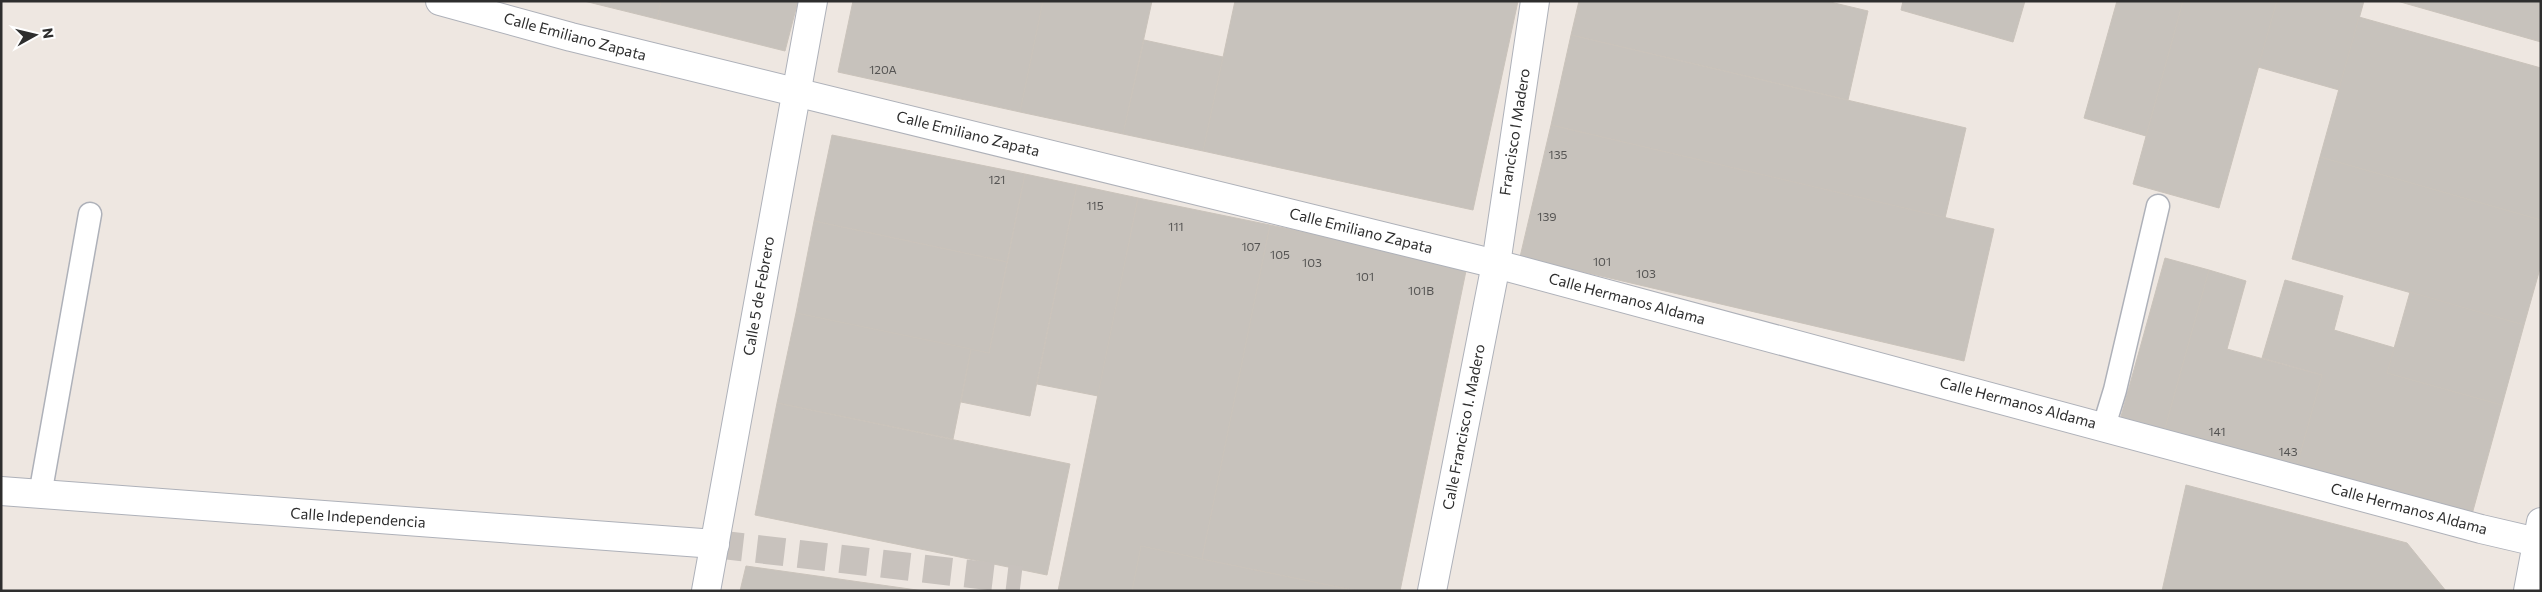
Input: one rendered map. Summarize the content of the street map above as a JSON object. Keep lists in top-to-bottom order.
{
  "streets": {
    "street": [
      "Calle Emiliano Zapata",
      "Francisco I Madero",
      "Calle 5 de Febrero",
      "Calle Hermanos Aldama",
      "Calle Francisco I. Madero",
      "Calle Independencia"
    ]
  },
  "crossings": [
    ["Calle Emiliano Zapata", "Francisco I Madero"],
    ["Calle Emiliano Zapata", "Calle 5 de Febrero"],
    ["Calle Emiliano Zapata", "Calle Hermanos Aldama"],
    ["Calle Emiliano Zapata", "Calle Francisco I. Madero"],
    ["Francisco I Madero", "Calle Hermanos Aldama"],
    ["Francisco I Madero", "Calle Francisco I. Madero"],
    ["Calle 5 de Febrero", "Calle Independencia"],
    ["Calle Hermanos Aldama", "Calle Francisco I. Madero"]
  ],
  "house_numbers": [
    "120A",
    "135",
    "121",
    "115",
    "139",
    "111",
    "107",
    "105",
    "101",
    "103",
    "103",
    "101",
    "101B",
    "141",
    "143"
  ],
  "north": "right"
}
